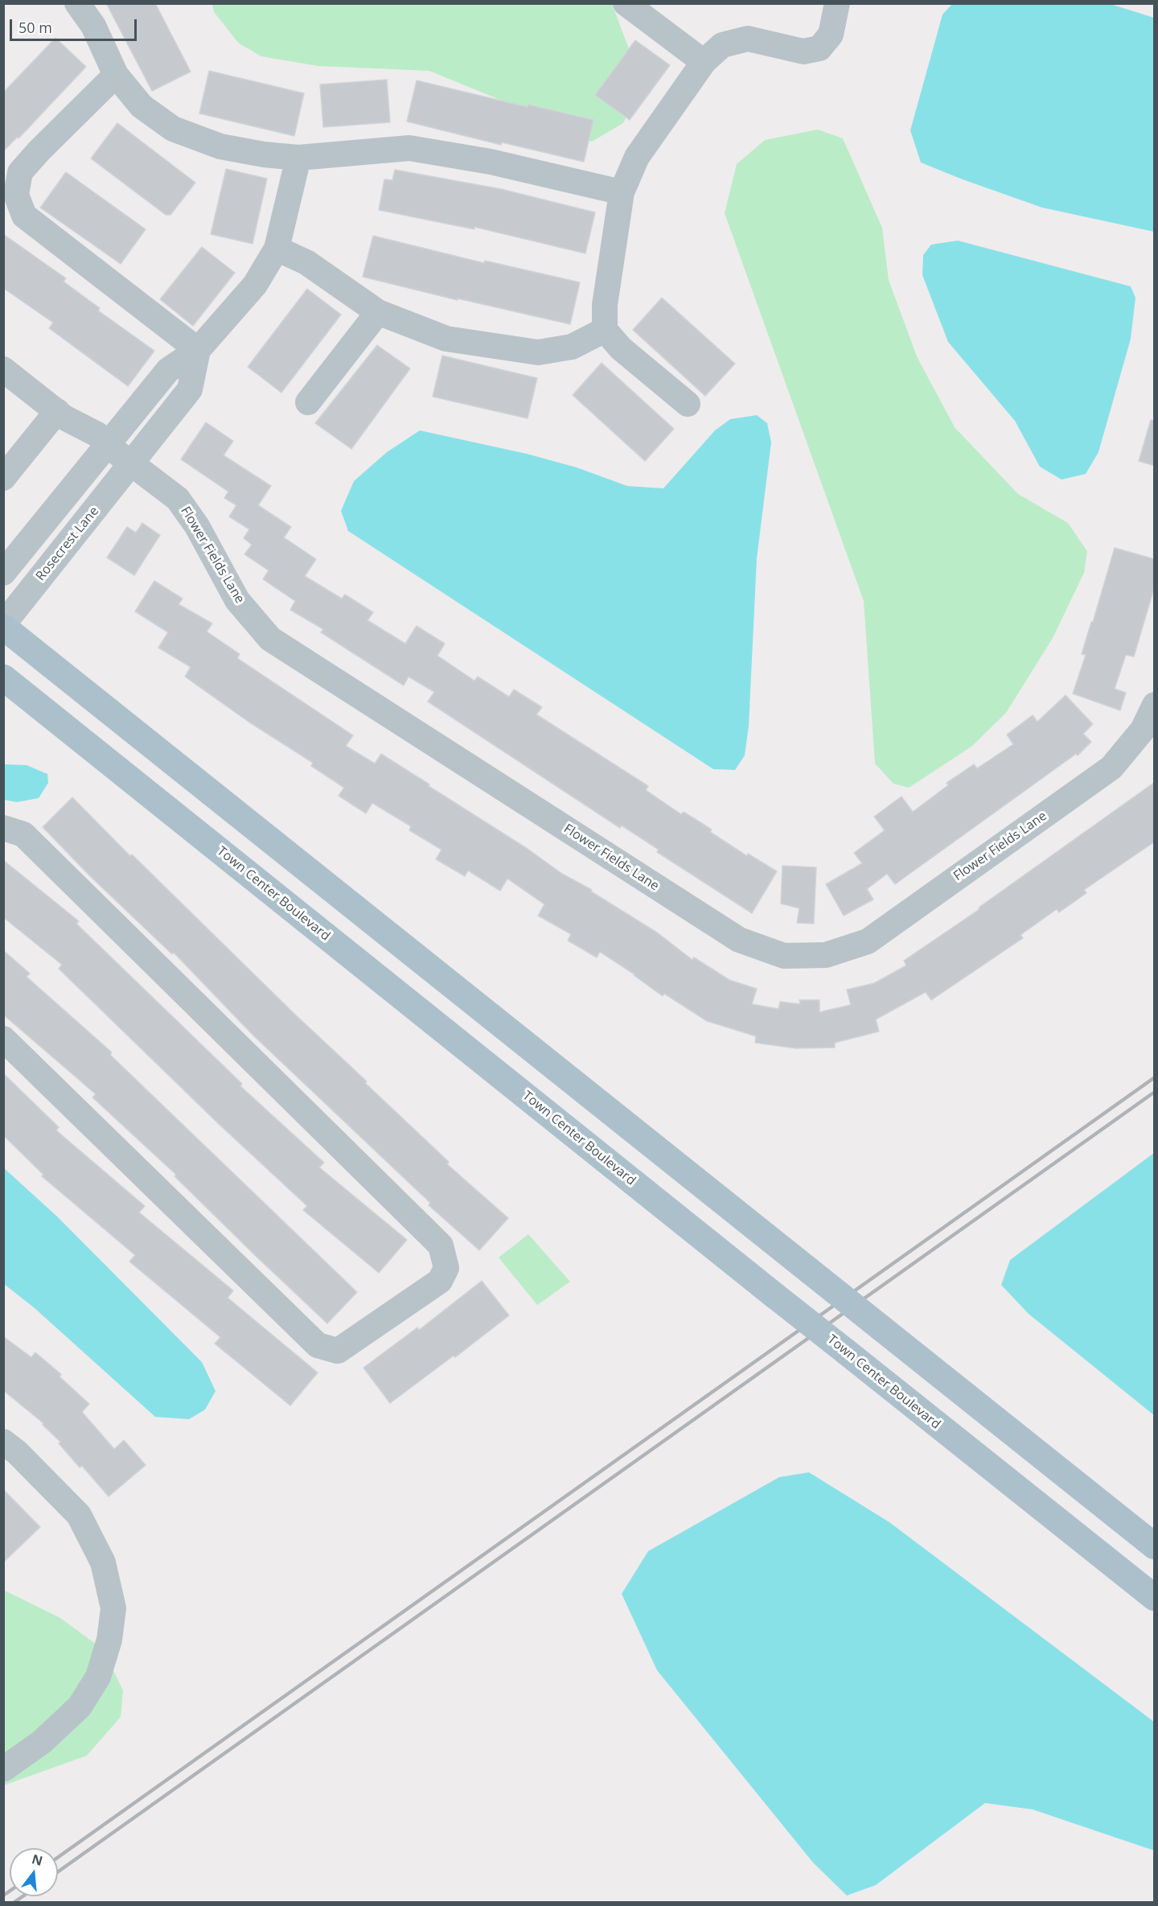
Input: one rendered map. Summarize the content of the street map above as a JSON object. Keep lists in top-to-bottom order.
{
  "streets": {
    "main road": ["Town Center Boulevard"],
    "street": ["Rosecrest Lane", "Flower Fields Lane"]
  },
  "crossings": [
    ["Rosecrest Lane", "Flower Fields Lane"]
  ],
  "scale_bar": "50 m",
  "north": "top"
}
